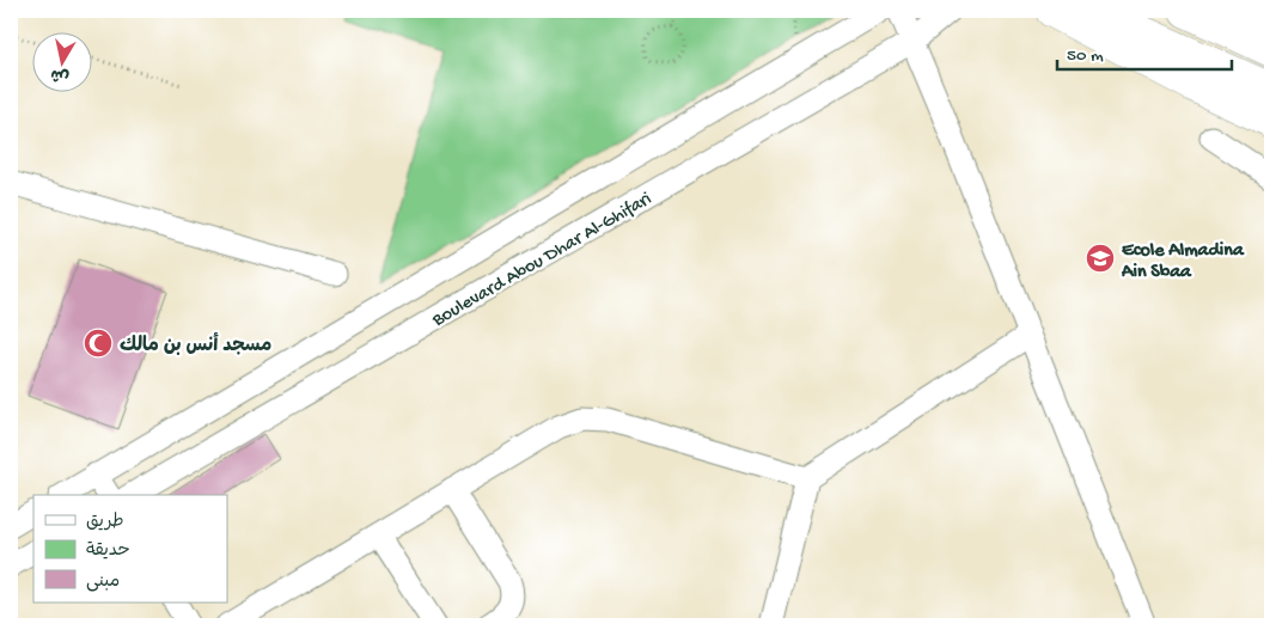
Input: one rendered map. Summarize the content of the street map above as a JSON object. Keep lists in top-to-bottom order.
{
  "streets": {
    "street": ["Boulevard Abou Dhar Al-Ghifari"]
  },
  "places": {
    "school or university": ["Ecole Almadina Ain Sbaa"],
    "mosque": ["مسجد أنس بن مالك"]
  },
  "legend": ["طريق", "حديقة", "مبنى"],
  "scale_bar": "50 m",
  "north": "bottom"
}
